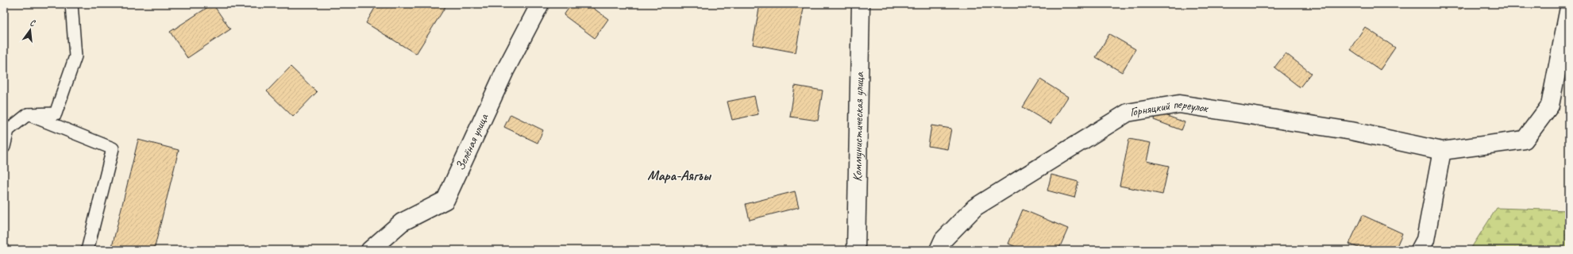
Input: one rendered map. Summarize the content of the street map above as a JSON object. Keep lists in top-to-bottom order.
{
  "streets": {
    "street": ["Горняцкий переулок", "Коммунистическая улица", "Зелёная улица"]
  },
  "districts": ["Мара-Аягъы"],
  "north": "top"
}
